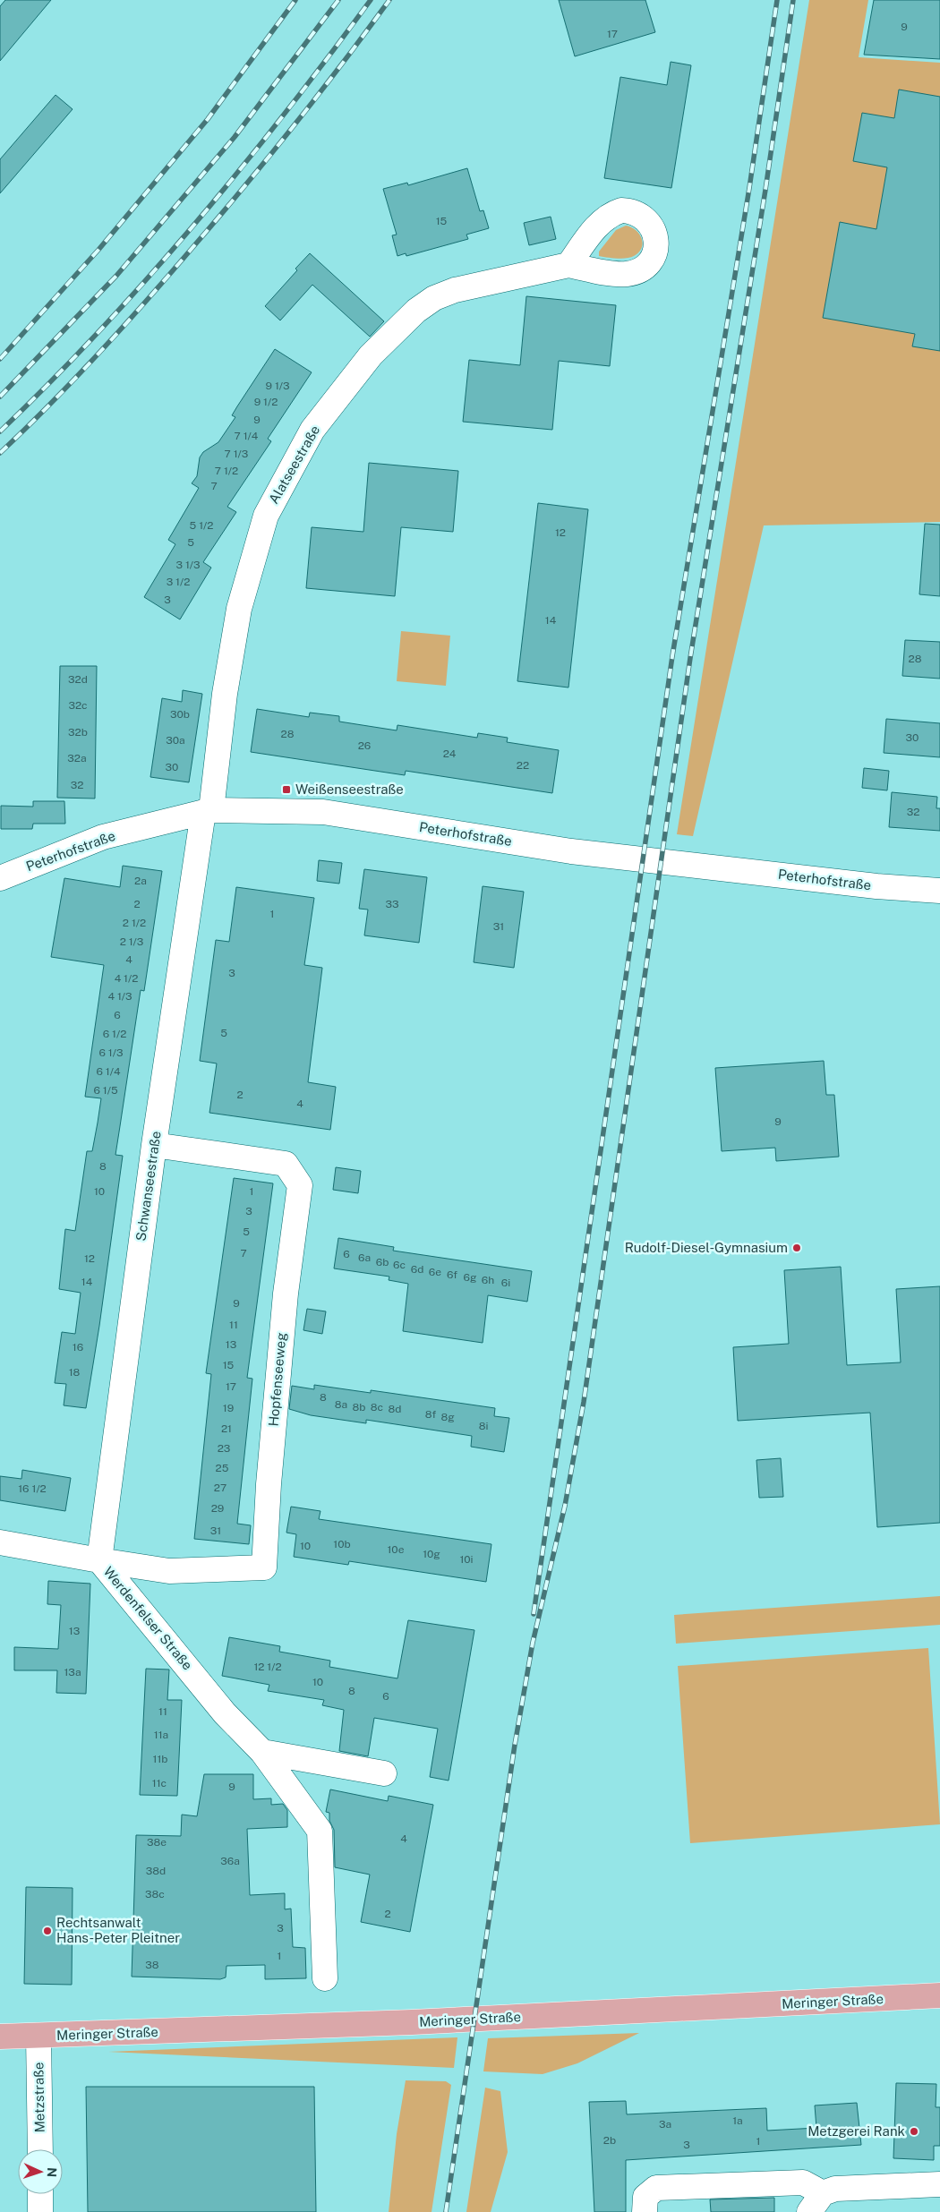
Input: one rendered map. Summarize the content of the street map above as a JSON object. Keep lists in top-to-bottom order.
{
  "streets": {
    "main road": ["Meringer Straße"],
    "street": [
      "Alatseestraße",
      "Peterhofstraße",
      "Schwanseestraße",
      "Hopfenseeweg",
      "Werdenfelser Straße",
      "Metzstraße"
    ]
  },
  "crossings": [
    ["Alatseestraße", "Peterhofstraße"],
    ["Alatseestraße", "Schwanseestraße"],
    ["Peterhofstraße", "Schwanseestraße"],
    ["Schwanseestraße", "Hopfenseeweg"],
    ["Schwanseestraße", "Werdenfelser Straße"],
    ["Hopfenseeweg", "Werdenfelser Straße"],
    ["Meringer Straße", "Metzstraße"]
  ],
  "places": {
    "transit": ["Weißenseestraße"],
    "other": ["Rudolf-Diesel-Gymnasium", "Rechtsanwalt Hans-Peter Pleitner", "Metzgerei Rank"]
  },
  "house_numbers": [
    "9",
    "17",
    "15",
    "9 1/3",
    "9 1/2",
    "9",
    "7 1/4",
    "7 1/3",
    "7 1/2",
    "7",
    "5 1/2",
    "12",
    "5",
    "3 1/3",
    "3 1/2",
    "3",
    "14",
    "28",
    "32d",
    "32c",
    "30b",
    "32b",
    "28",
    "30",
    "30a",
    "26",
    "24",
    "32a",
    "22",
    "30",
    "32",
    "32",
    "2a",
    "2",
    "33",
    "1",
    "2 1/2",
    "31",
    "2 1/3",
    "4",
    "3",
    "4 1/2",
    "4 1/3",
    "6",
    "5",
    "6 1/2",
    "6 1/3",
    "6 1/4",
    "6 1/5",
    "2",
    "4",
    "9",
    "8",
    "10",
    "1",
    "3",
    "5",
    "7",
    "6",
    "6a",
    "12",
    "6b",
    "6c",
    "6d",
    "6e",
    "6f",
    "6g",
    "6h",
    "14",
    "6i",
    "9",
    "11",
    "13",
    "16",
    "15",
    "18",
    "17",
    "8",
    "8a",
    "8b",
    "8c",
    "19",
    "8d",
    "8f",
    "8g",
    "8i",
    "21",
    "23",
    "25",
    "27",
    "16 1/2",
    "29",
    "31",
    "10b",
    "10",
    "10e",
    "10g",
    "10i",
    "13",
    "12 1/2",
    "13a",
    "10",
    "8",
    "6",
    "11",
    "11a",
    "11b",
    "11c",
    "9",
    "4",
    "38e",
    "36a",
    "38d",
    "38c",
    "2",
    "3",
    "1",
    "38",
    "1a",
    "3a",
    "2b",
    "1",
    "3"
  ],
  "north": "right"
}
